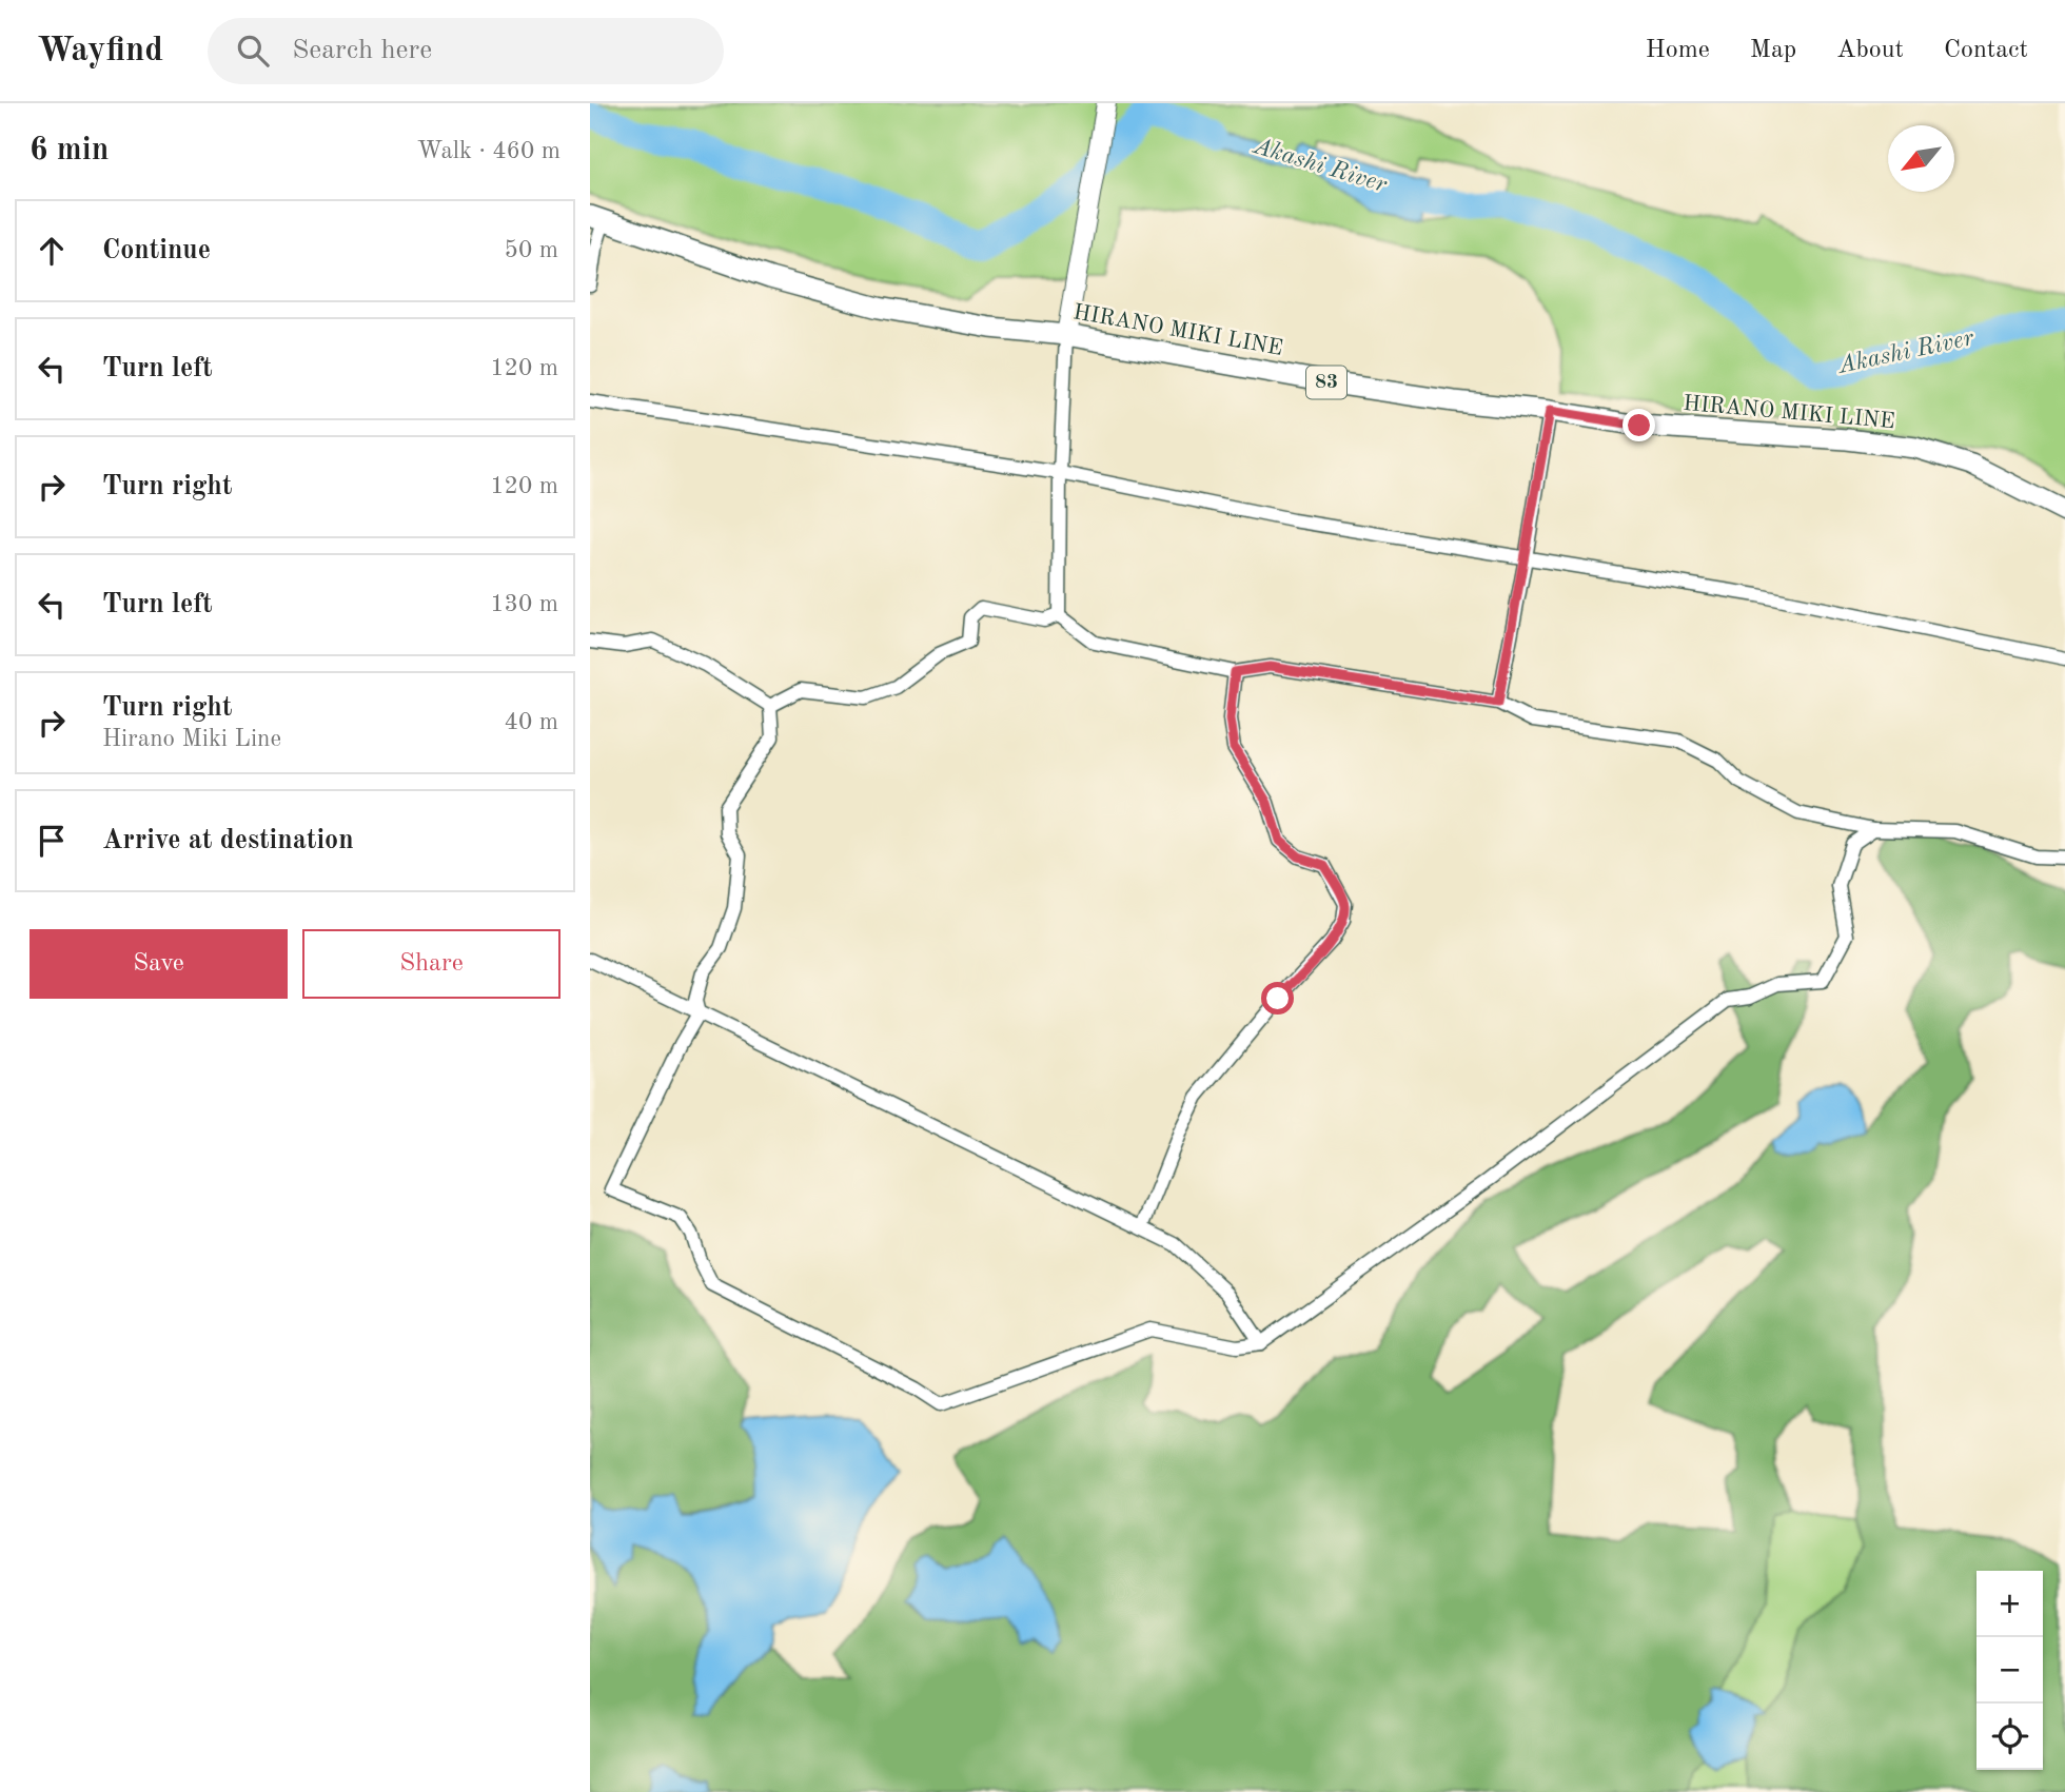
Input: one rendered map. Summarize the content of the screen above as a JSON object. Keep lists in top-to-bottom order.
{
  "streets": {
    "main road": ["HIRANO MIKI LINE", "83"]
  },
  "water": ["Akashi River"],
  "north": "bottom left",
  "page": {
    "header": "Wayfind",
    "search": "Search here",
    "nav": [
      "Home",
      "Map",
      "About",
      "Contact"
    ],
    "heading": ["6 min", "Walk · 460 m"],
    "list": [
      ["Continue", "50 m"],
      ["Turn left", "120 m"],
      ["Turn right", "120 m"],
      ["Turn left", "130 m"],
      ["Turn right", "Hirano Miki Line", "40 m"],
      "Arrive at destination"
    ],
    "buttons": ["Save", "Share"],
    "map_buttons": ["+", "−"]
  }
}
